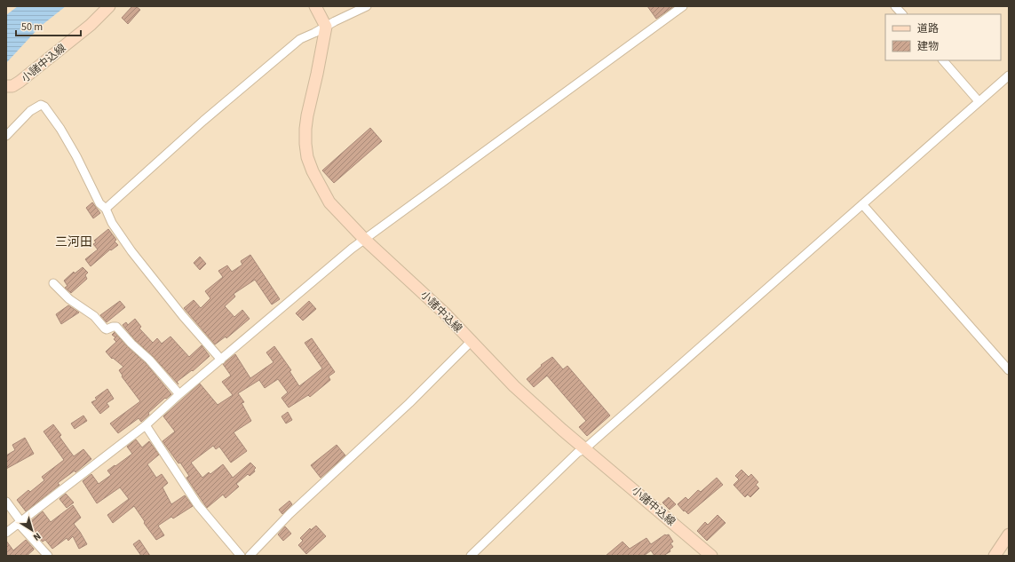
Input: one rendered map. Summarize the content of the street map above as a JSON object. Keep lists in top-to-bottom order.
{
  "streets": {
    "main road": ["小諸中込線"]
  },
  "districts": ["三河田"],
  "legend": ["道路", "建物"],
  "scale_bar": "50 m",
  "north": "bottom right"
}
